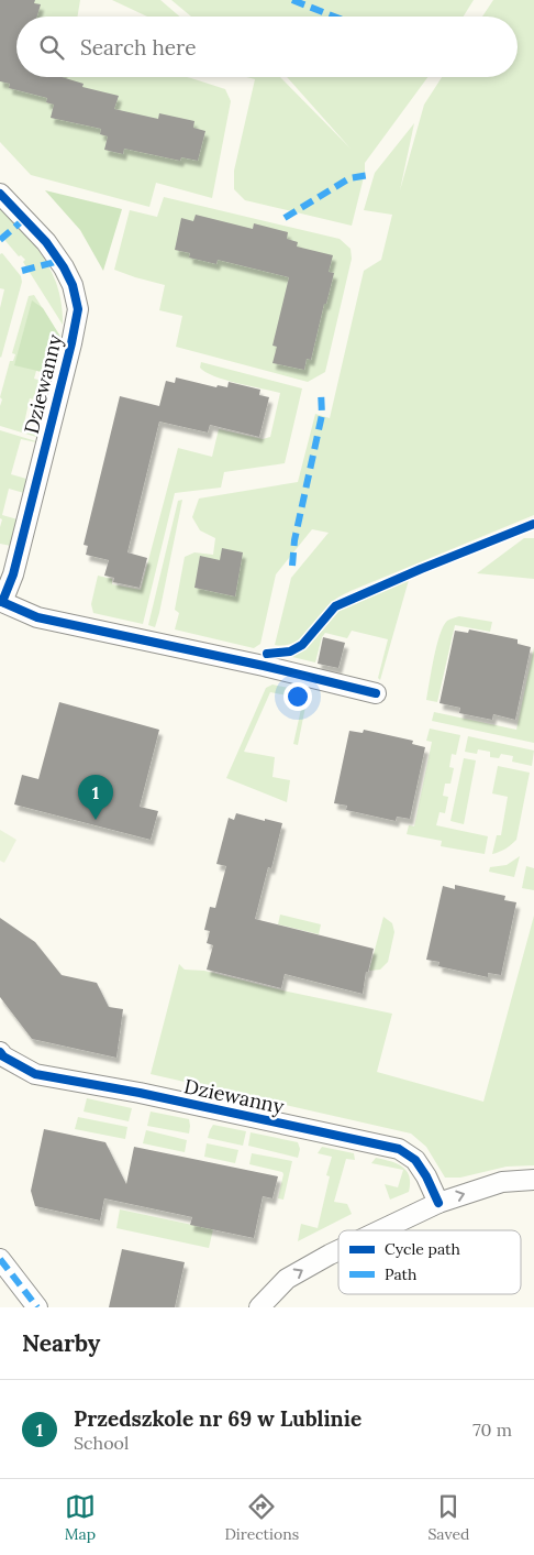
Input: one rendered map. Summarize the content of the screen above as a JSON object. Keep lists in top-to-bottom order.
{
  "streets": {
    "street": ["Dziewanny"]
  },
  "legend": ["Cycle path", "Path"],
  "page": {
    "search": "Search here",
    "pins": "1",
    "heading": "Nearby",
    "list": [
      {
        "mark": "1",
        "name": "Przedszkole nr 69 w Lublinie",
        "note": "School",
        "value": "70 m"
      }
    ],
    "nav": ["Map", "Directions", "Saved"]
  }
}
